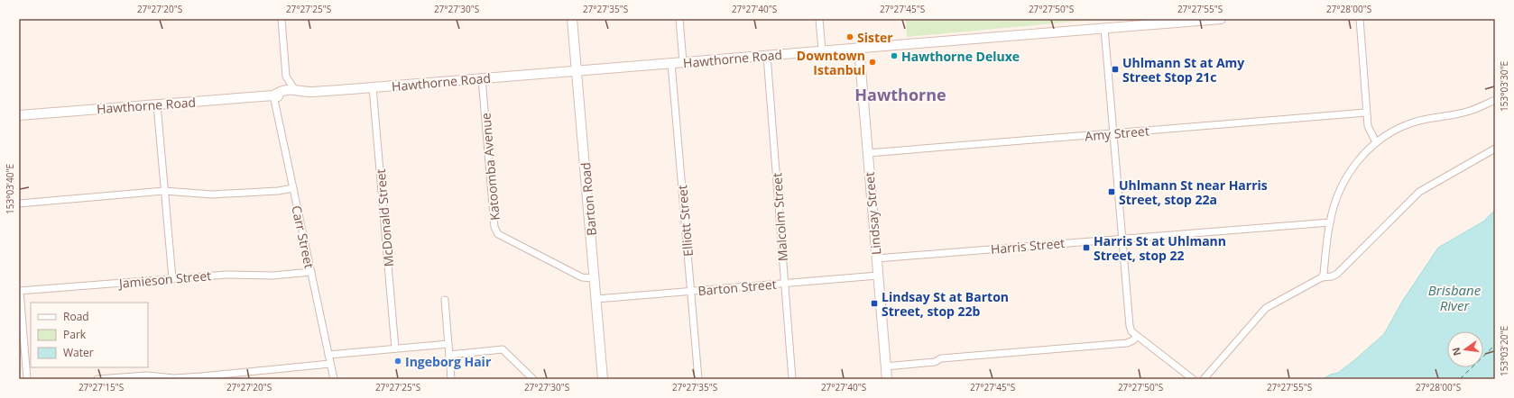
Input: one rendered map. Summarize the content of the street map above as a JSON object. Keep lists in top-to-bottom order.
{
  "streets": {
    "street": [
      "Hawthorne Road",
      "Amy Street",
      "Katoomba Avenue",
      "Barton Road",
      "Lindsay Street",
      "Malcolm Street",
      "McDonald Street",
      "Elliott Street",
      "Carr Street",
      "Harris Street",
      "Jamieson Street",
      "Barton Street"
    ]
  },
  "crossings": [
    ["Hawthorne Road", "Katoomba Avenue"],
    ["Hawthorne Road", "Barton Road"],
    ["Hawthorne Road", "Lindsay Street"],
    ["Hawthorne Road", "Malcolm Street"],
    ["Hawthorne Road", "McDonald Street"],
    ["Hawthorne Road", "Elliott Street"],
    ["Hawthorne Road", "Carr Street"],
    ["Amy Street", "Lindsay Street"],
    ["Katoomba Avenue", "Barton Road"],
    ["Barton Road", "Barton Street"],
    ["Lindsay Street", "Harris Street"],
    ["Lindsay Street", "Barton Street"],
    ["Malcolm Street", "Barton Street"],
    ["Elliott Street", "Barton Street"],
    ["Carr Street", "Jamieson Street"]
  ],
  "districts": ["Hawthorne"],
  "water": ["Brisbane River"],
  "places": {
    "other": [
      "Sister",
      "Hawthorne Deluxe",
      "Downtown Istanbul",
      "Ingeborg Hair"
    ],
    "transit": [
      "Uhlmann St at Amy Street Stop 21c",
      "Uhlmann St near Harris Street, stop 22a",
      "Harris St at Uhlmann Street, stop 22",
      "Lindsay St at Barton Street, stop 22b"
    ]
  },
  "legend": ["Road", "Park", "Water"],
  "north": "left",
  "coordinates": [
    "27°27'20\"S",
    "27°27'25\"S",
    "27°27'30\"S",
    "27°27'35\"S",
    "27°27'40\"S",
    "27°27'45\"S",
    "27°27'50\"S",
    "27°27'55\"S",
    "27°28'00\"S",
    "153°03'30\"E",
    "153°03'40\"E",
    "153°03'20\"E",
    "27°27'15\"S"
  ]
}
